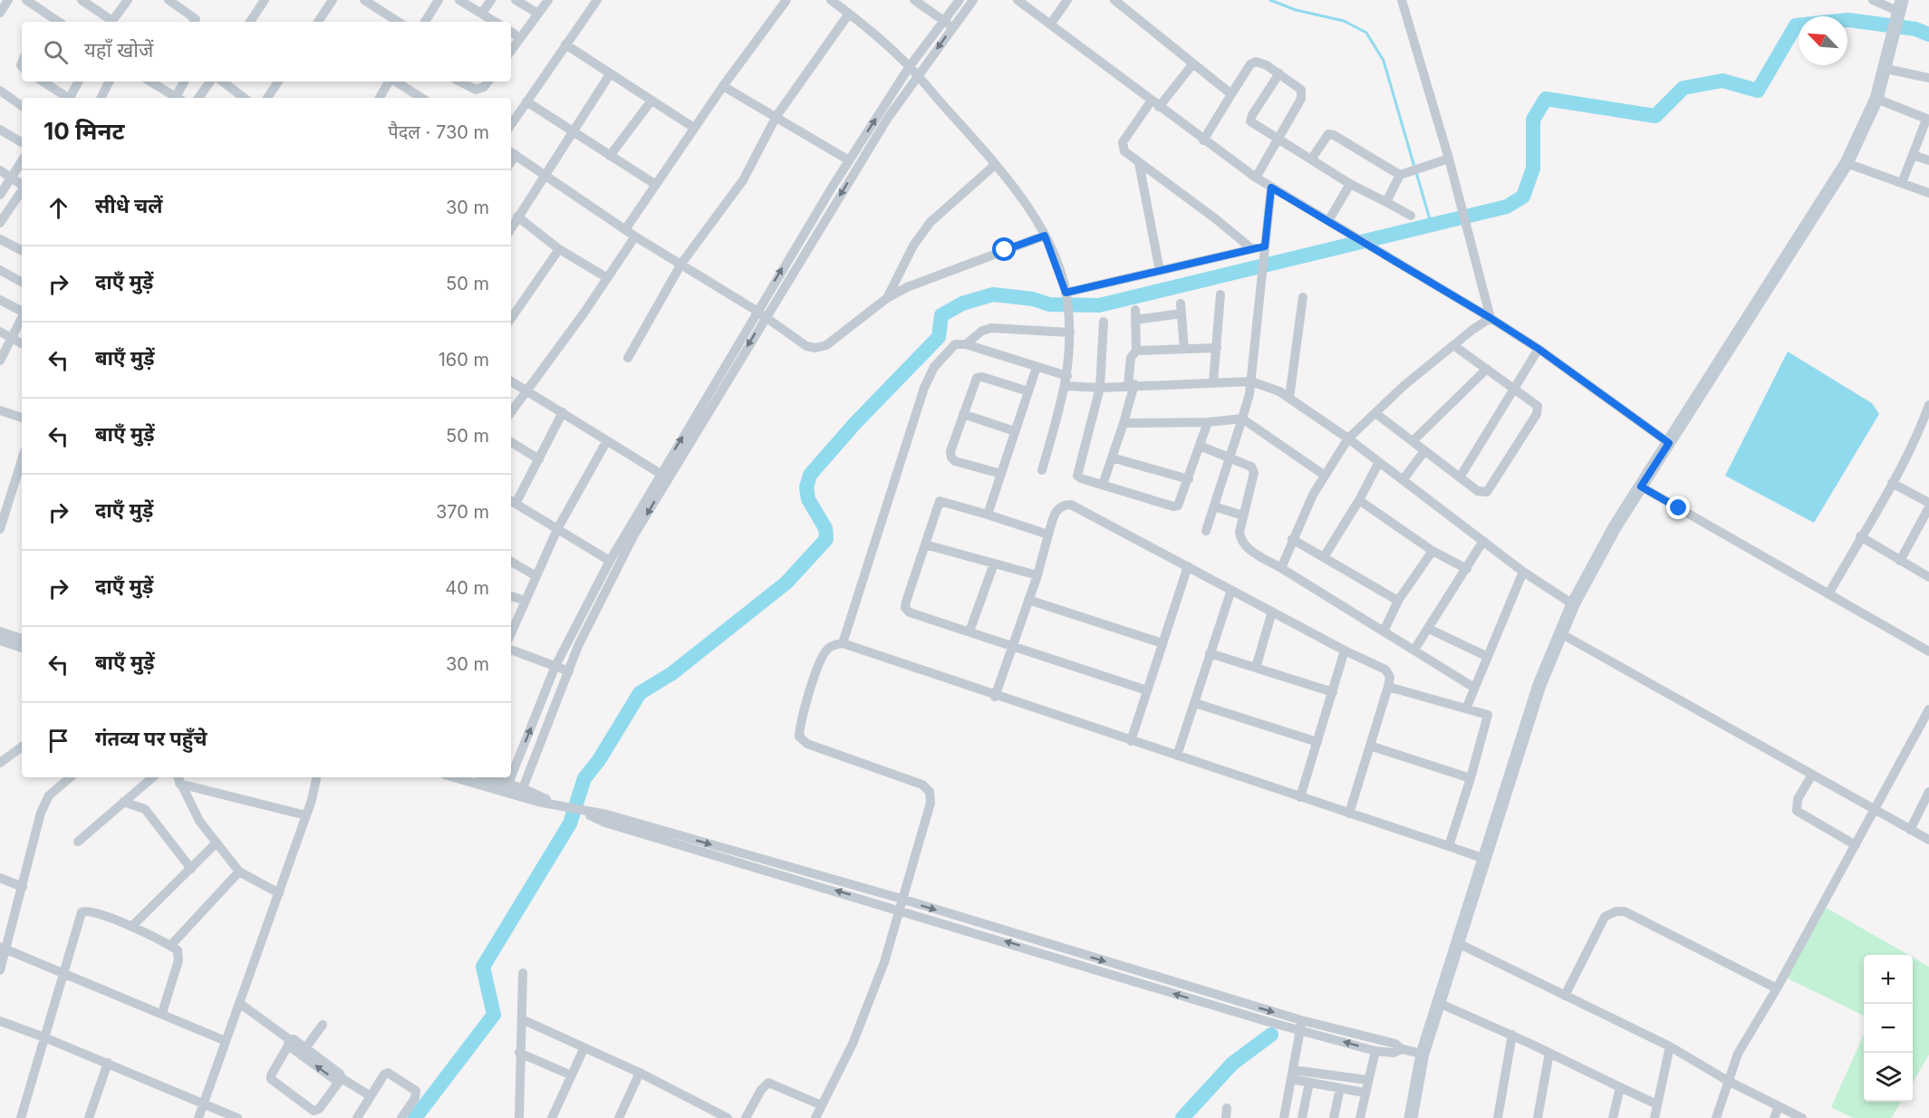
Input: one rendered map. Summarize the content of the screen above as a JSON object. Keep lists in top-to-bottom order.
{
  "north": "top left",
  "page": {
    "search": "यहाँ खोजें",
    "heading": ["10 मिनट", "पैदल · 730 m"],
    "list": [
      ["सीधे चलें", "30 m"],
      ["दाएँ मुड़ें", "50 m"],
      ["बाएँ मुड़ें", "160 m"],
      ["बाएँ मुड़ें", "50 m"],
      ["दाएँ मुड़ें", "370 m"],
      ["दाएँ मुड़ें", "40 m"],
      ["बाएँ मुड़ें", "30 m"],
      "गंतव्य पर पहुँचे"
    ],
    "map_buttons": ["+", "−"]
  }
}
